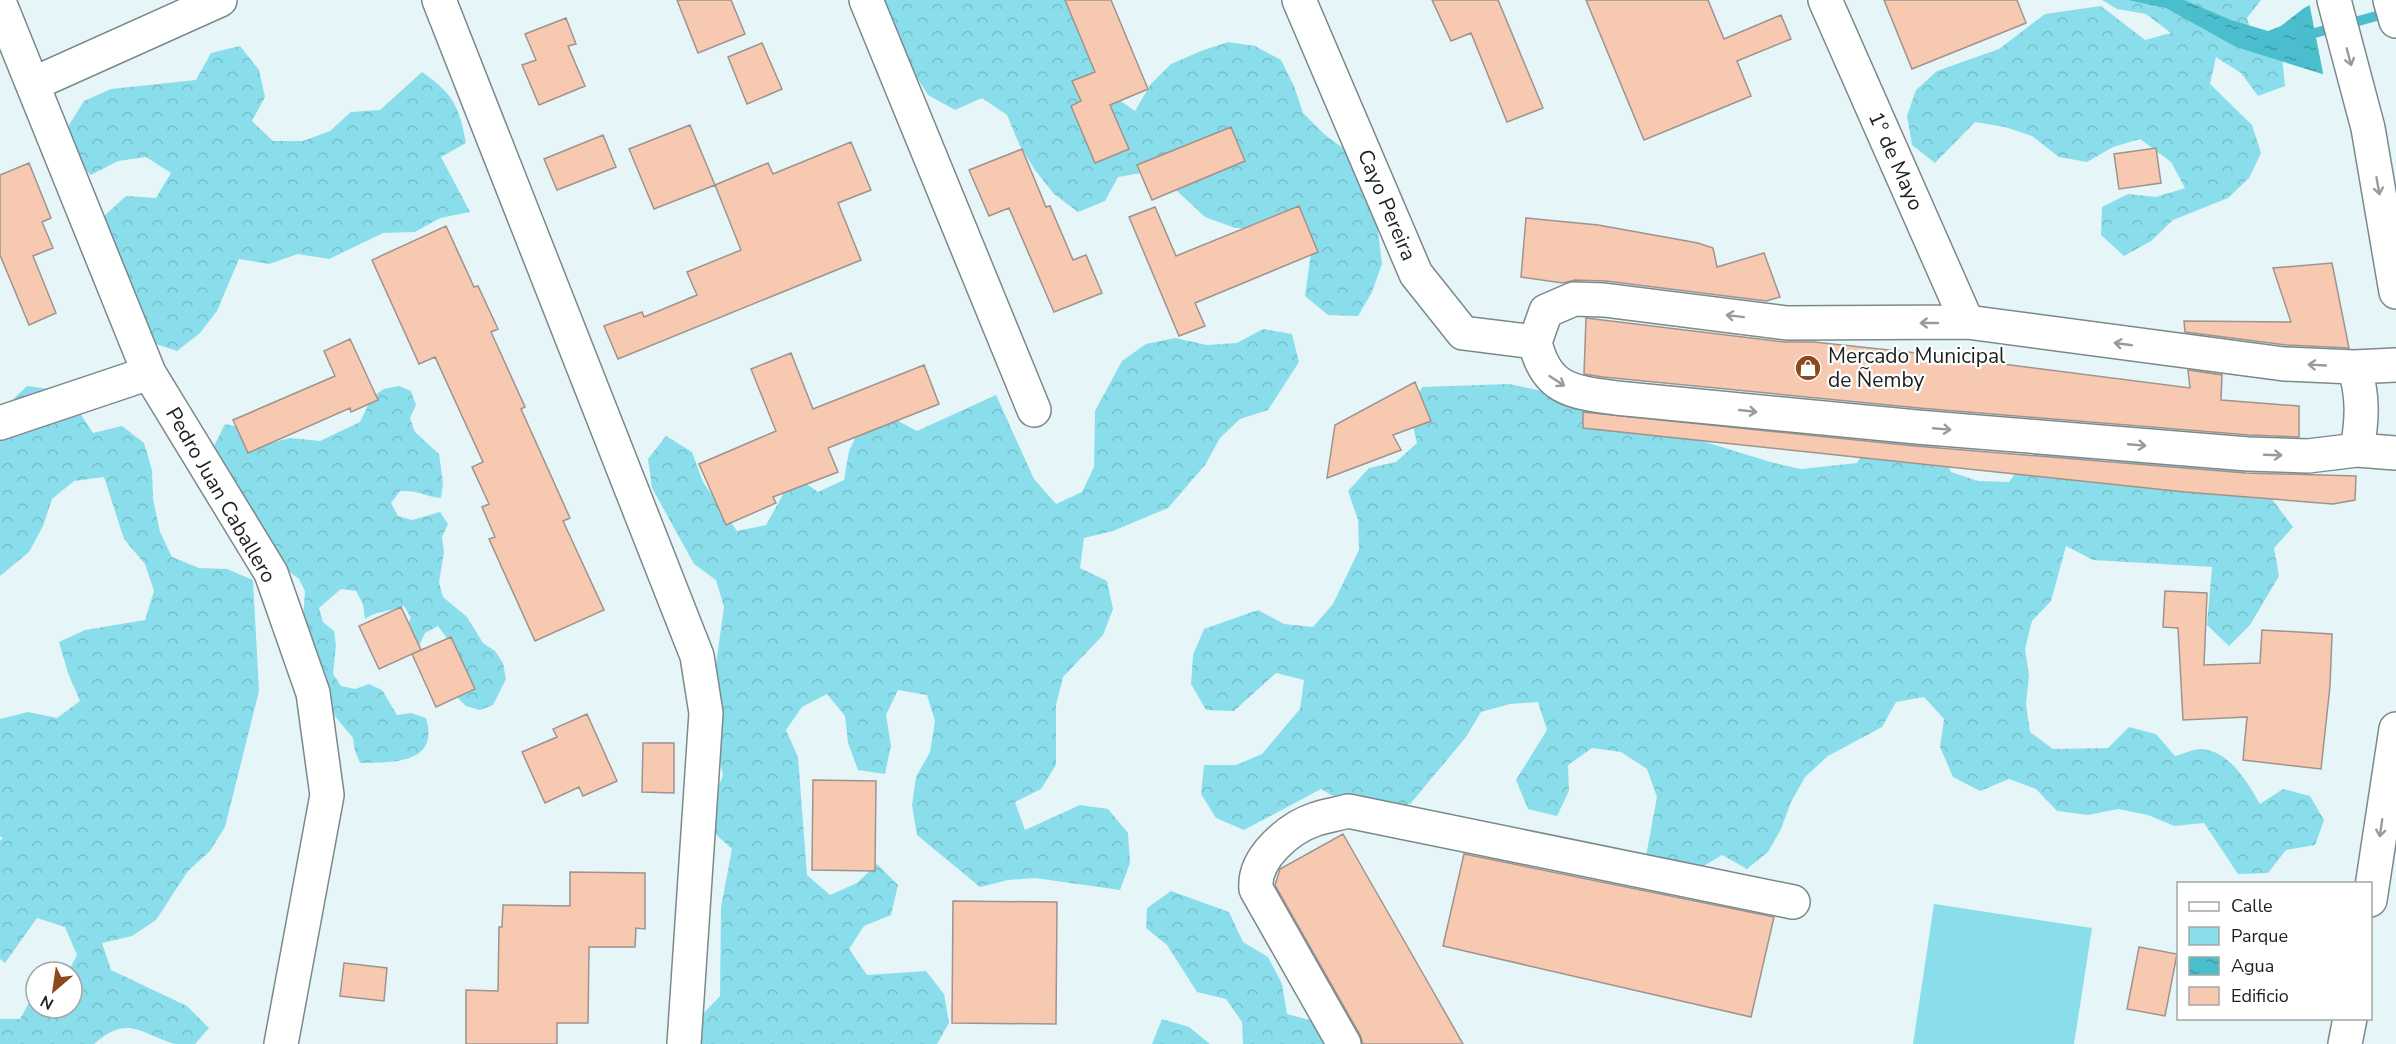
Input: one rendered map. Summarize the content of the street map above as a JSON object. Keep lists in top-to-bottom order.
{
  "streets": {
    "main road": ["1º de Mayo", "Cayo Pereira", "Pedro Juan Caballero"]
  },
  "places": {
    "shop": ["Mercado Municipal de Ñemby"]
  },
  "legend": [
    "Calle",
    "Parque",
    "Agua",
    "Edificio"
  ],
  "north": "bottom left"
}
